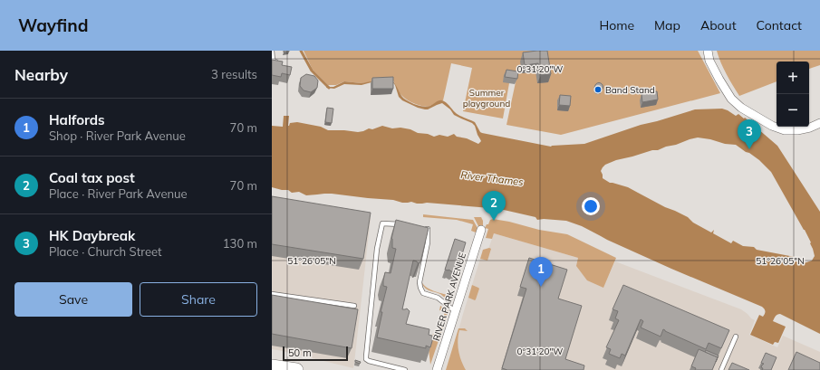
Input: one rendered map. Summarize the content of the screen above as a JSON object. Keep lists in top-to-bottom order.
{
  "streets": {
    "street": ["RIVER PARK AVENUE"]
  },
  "water": ["River Thames"],
  "parks": ["Summer playground"],
  "places": ["Band Stand"],
  "scale_bar": "50 m",
  "page": {
    "header": "Wayfind",
    "nav": [
      "Home",
      "Map",
      "About",
      "Contact"
    ],
    "heading": ["Nearby", "3 results"],
    "map_buttons": ["+", "−"],
    "list": [
      {
        "mark": "1",
        "name": "Halfords",
        "note": "Shop · River Park Avenue",
        "value": "70 m"
      },
      {
        "mark": "2",
        "name": "Coal tax post",
        "note": "Place · River Park Avenue",
        "value": "70 m"
      },
      {
        "mark": "3",
        "name": "HK Daybreak",
        "note": "Place · Church Street",
        "value": "130 m"
      }
    ],
    "pins": ["3", "2", "1"],
    "buttons": ["Save", "Share"],
    "scale": "50 m"
  },
  "coordinates": ["0°31'20\"W", "51°26'05\"N"]
}
